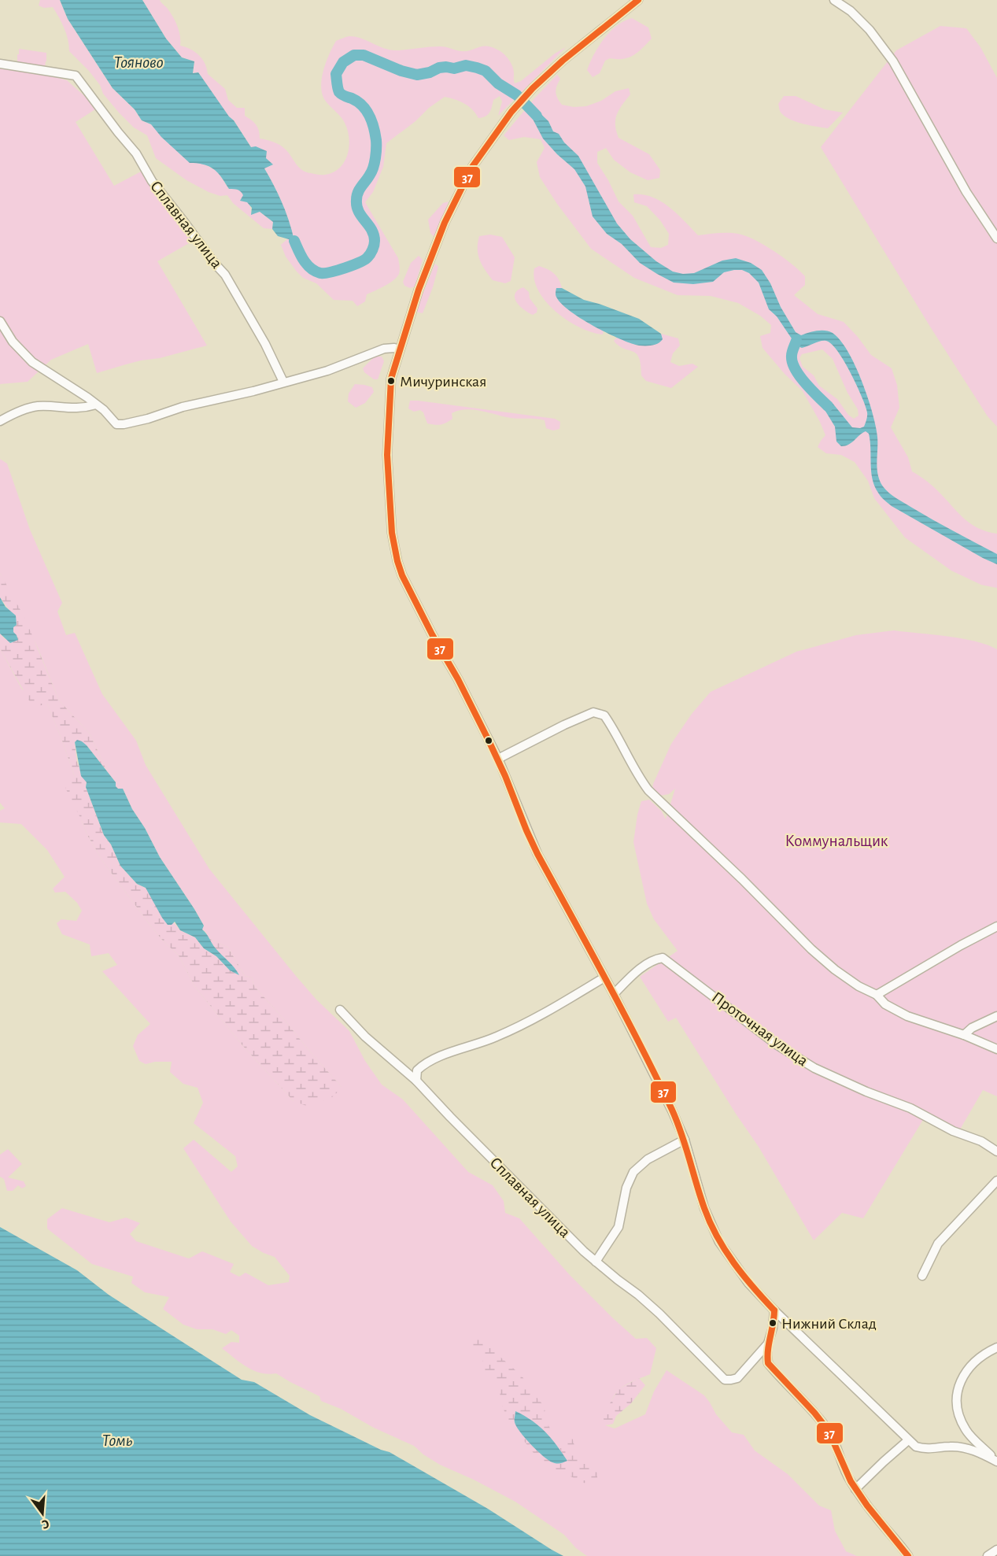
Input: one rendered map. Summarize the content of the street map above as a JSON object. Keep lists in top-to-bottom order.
{
  "streets": {
    "street": ["Сплавная улица", "Проточная улица"]
  },
  "water": ["Тояново", "Томь"],
  "parks": ["Коммунальщик"],
  "places": ["Мичуринская", "Нижний Склад"],
  "lines": ["transit line 37"],
  "north": "bottom"
}
